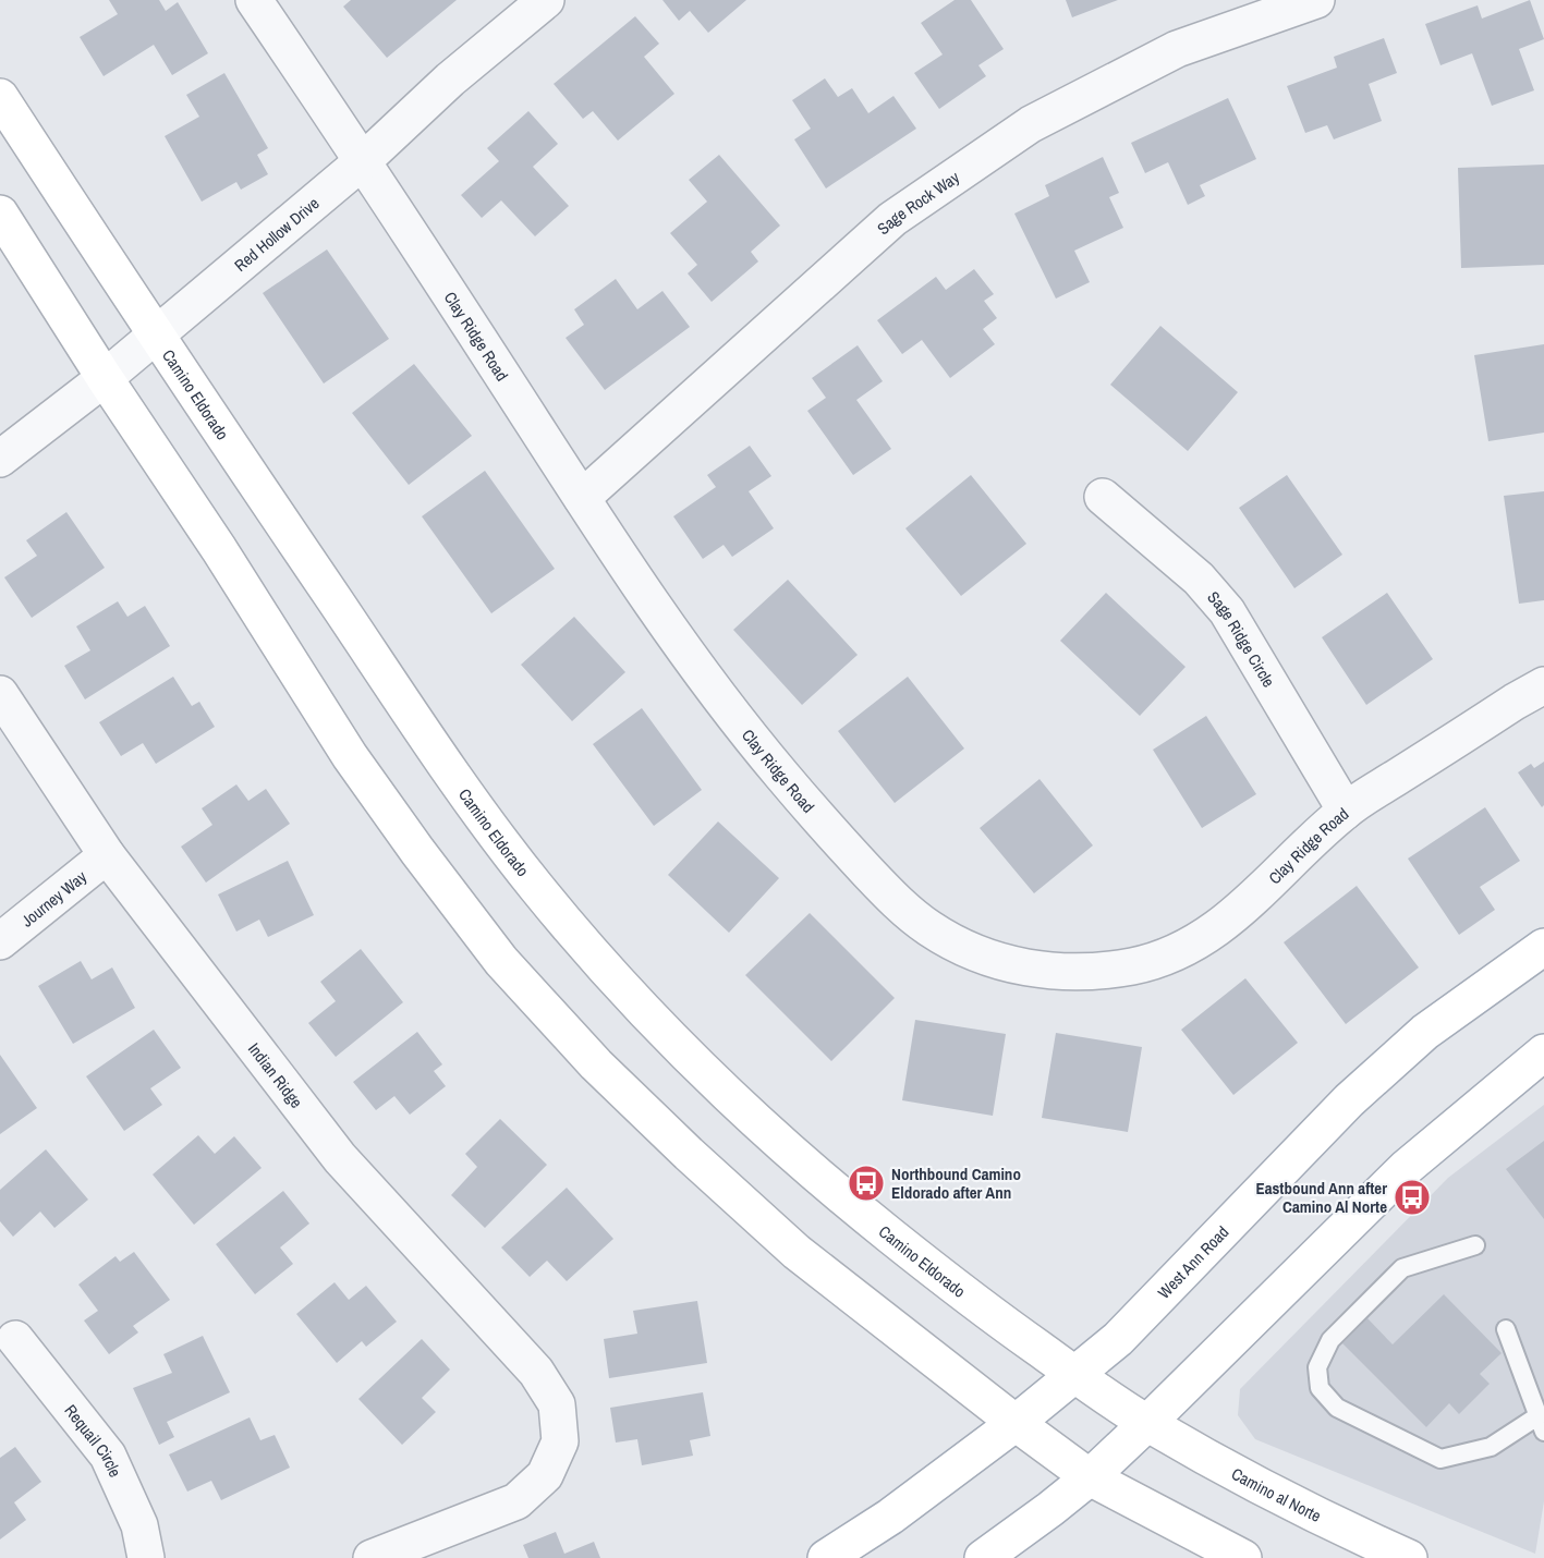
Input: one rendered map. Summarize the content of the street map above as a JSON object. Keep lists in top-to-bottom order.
{
  "streets": {
    "main road": ["Camino Eldorado", "West Ann Road", "Camino al Norte"],
    "street": [
      "Sage Rock Way",
      "Red Hollow Drive",
      "Clay Ridge Road",
      "Sage Ridge Circle",
      "Journey Way",
      "Indian Ridge",
      "Requail Circle"
    ]
  },
  "crossings": [
    ["Sage Rock Way", "Clay Ridge Road"],
    ["Red Hollow Drive", "Clay Ridge Road"],
    ["Red Hollow Drive", "Camino Eldorado"],
    ["Clay Ridge Road", "Sage Ridge Circle"],
    ["Camino Eldorado", "West Ann Road"],
    ["Camino Eldorado", "Camino al Norte"],
    ["Journey Way", "Indian Ridge"]
  ],
  "places": {
    "bus stop": ["Northbound Camino Eldorado after Ann", "Eastbound Ann after Camino Al Norte"]
  }
}
